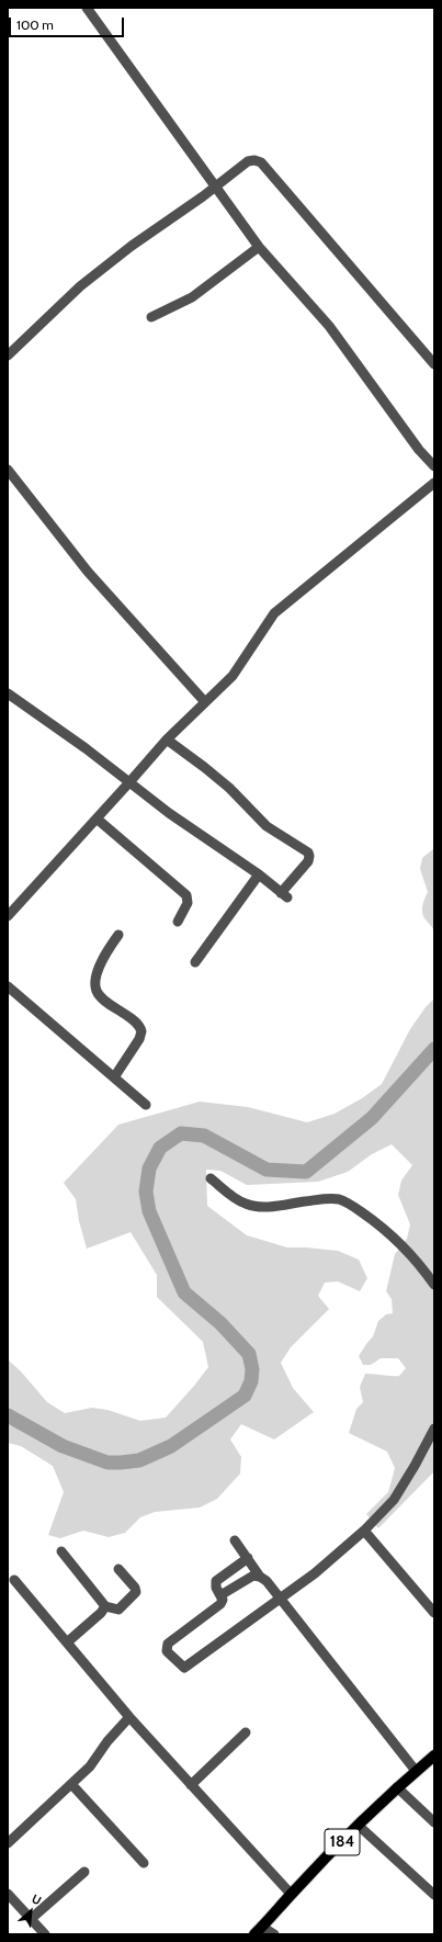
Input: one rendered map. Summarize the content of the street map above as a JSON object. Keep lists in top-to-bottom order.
{
  "streets": {
    "main road": ["184"]
  },
  "scale_bar": "100 m",
  "north": "top right"
}
